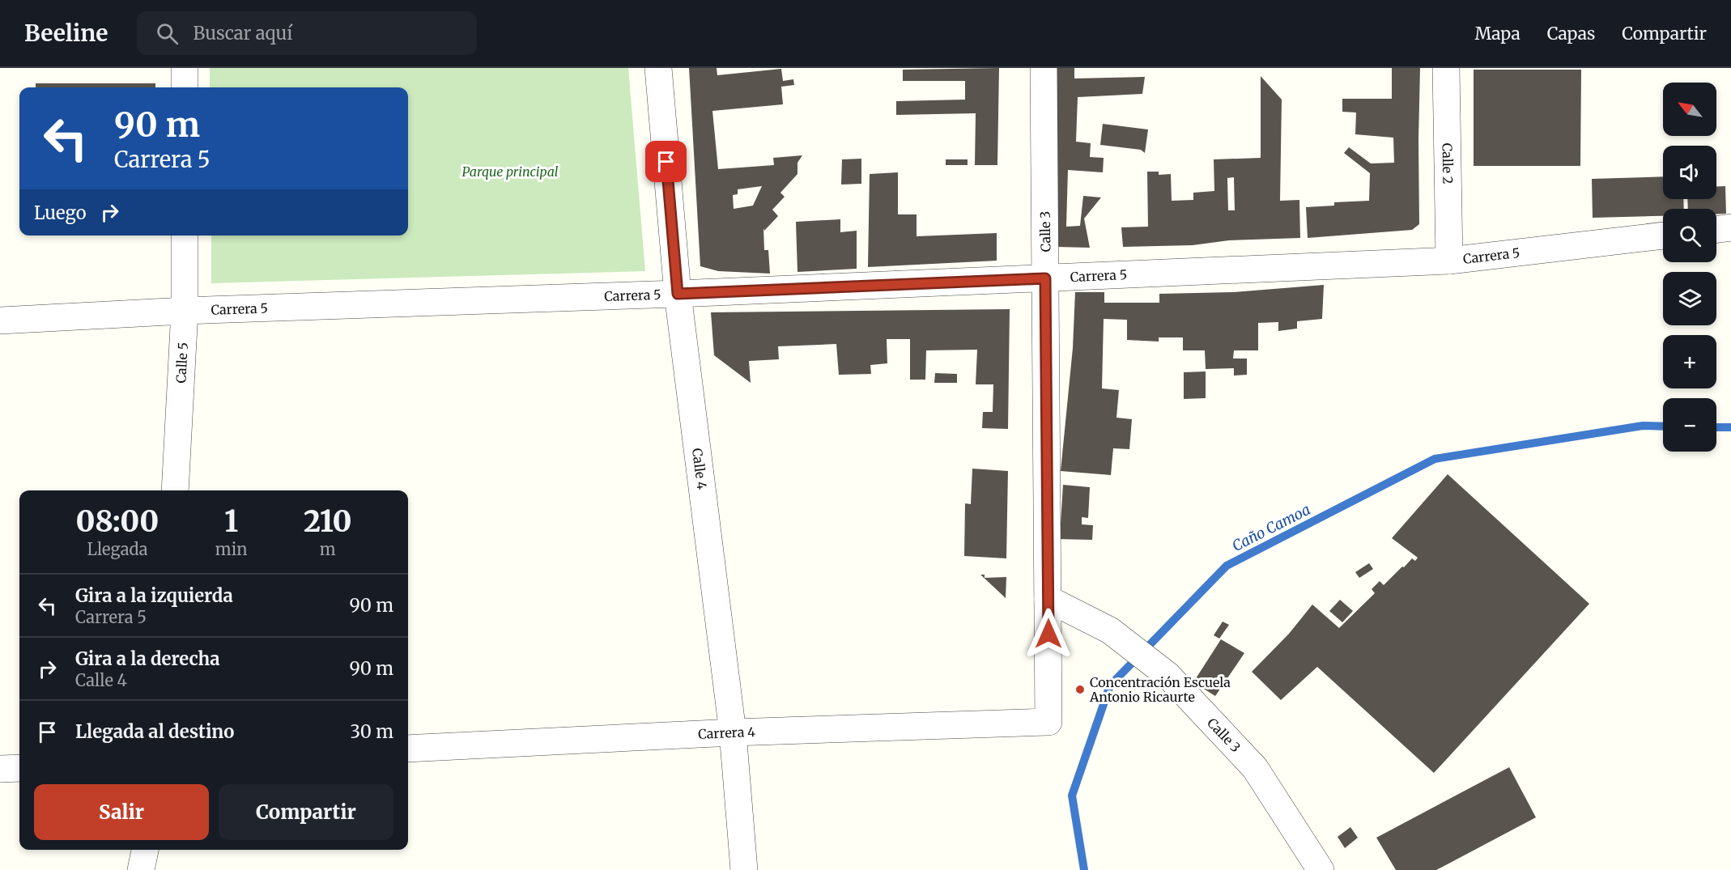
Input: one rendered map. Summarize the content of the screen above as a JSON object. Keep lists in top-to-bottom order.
{
  "streets": {
    "street": [
      "Calle 2",
      "Calle 3",
      "Carrera 5",
      "Calle 5",
      "Calle 4",
      "Carrera 4"
    ]
  },
  "crossings": [
    ["Calle 2", "Carrera 5"],
    ["Calle 3", "Carrera 5"],
    ["Calle 3", "Carrera 4"],
    ["Carrera 5", "Calle 5"],
    ["Carrera 5", "Calle 4"],
    ["Calle 4", "Carrera 4"]
  ],
  "water": ["Caño Camoa"],
  "parks": ["Parque principal"],
  "places": ["Concentración Escuela Antonio Ricaurte"],
  "north": "top left",
  "page": {
    "header": "Beeline",
    "search": "Buscar aquí",
    "nav": ["Mapa", "Capas", "Compartir"],
    "map_buttons": ["+", "−"],
    "turn": ["90 m", "Carrera 5"],
    "then": "Luego",
    "eta": [
      "08:00",
      "Llegada",
      "1",
      "min",
      "210",
      "m"
    ],
    "list": [
      {
        "name": "Gira a la izquierda",
        "note": "Carrera 5",
        "value": "90 m"
      },
      {
        "name": "Gira a la derecha",
        "note": "Calle 4",
        "value": "90 m"
      },
      {
        "name": "Llegada al destino",
        "value": "30 m"
      }
    ],
    "buttons": ["Salir", "Compartir"]
  }
}
